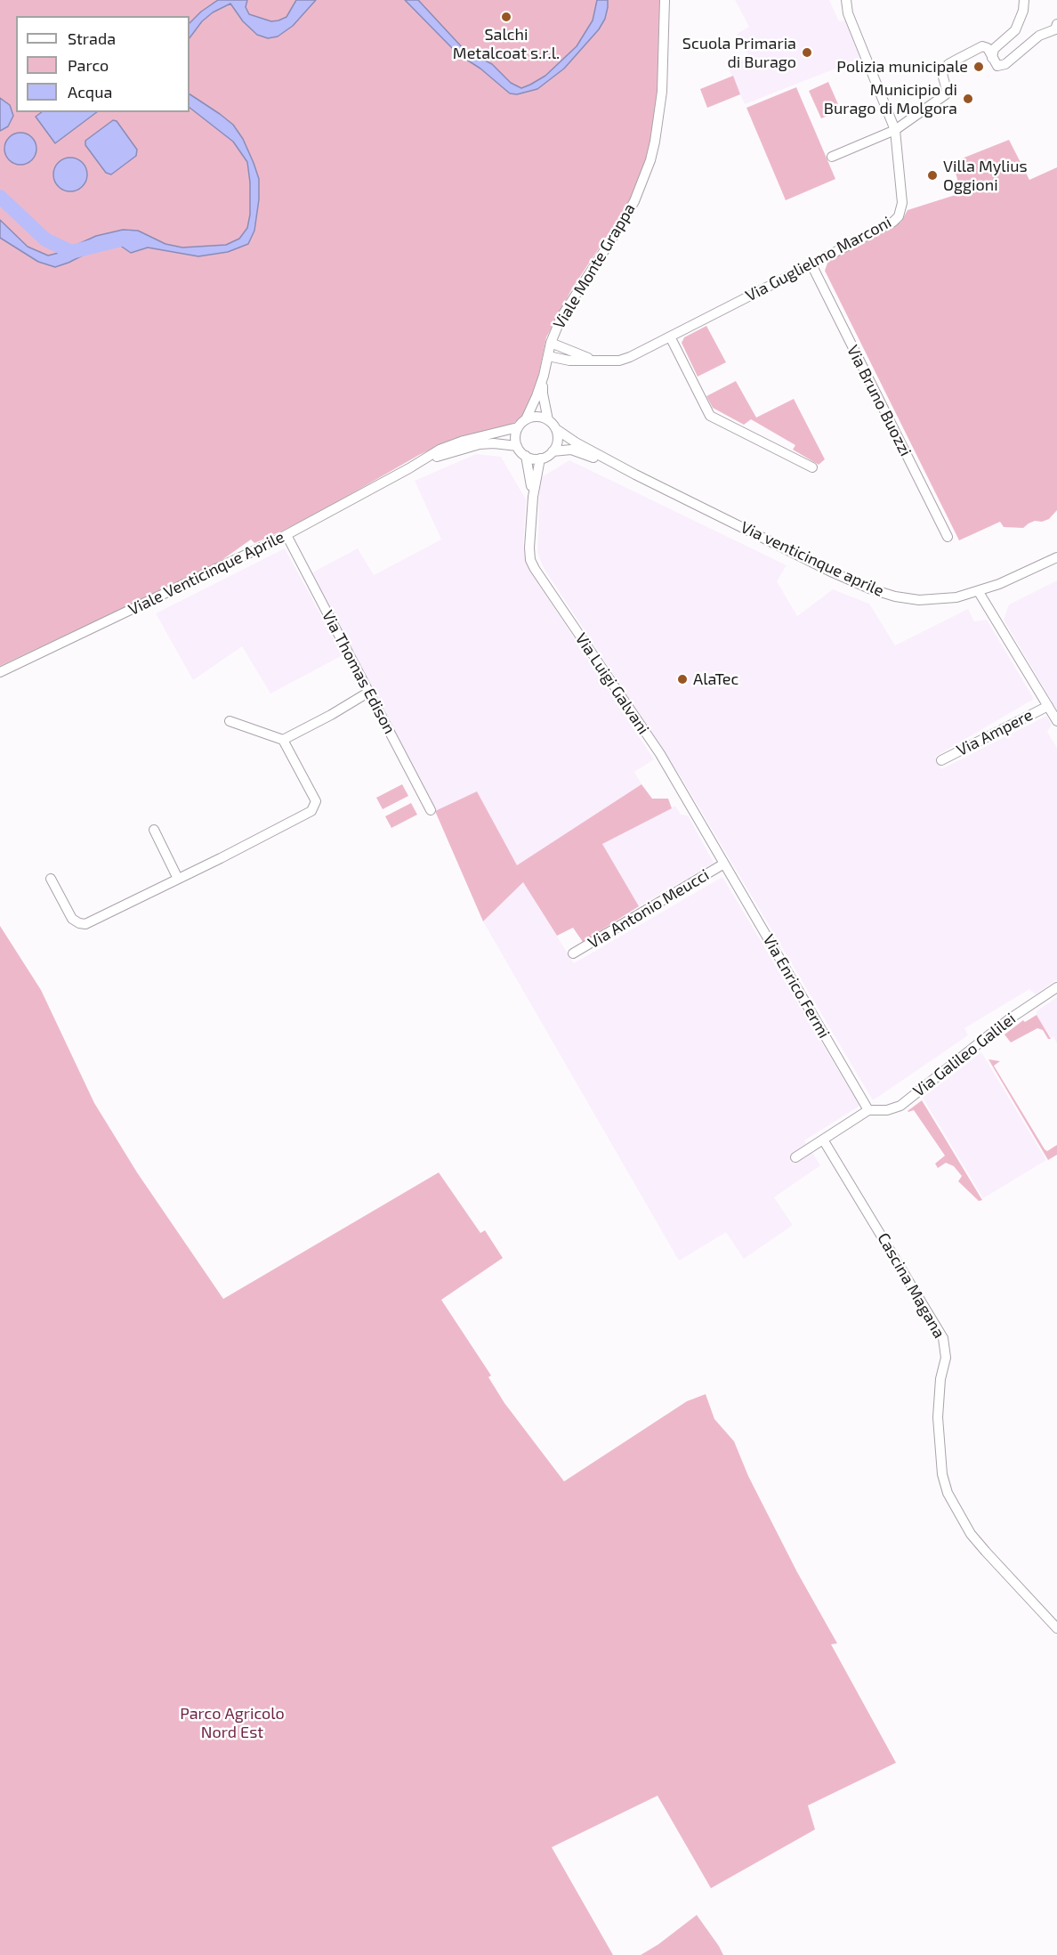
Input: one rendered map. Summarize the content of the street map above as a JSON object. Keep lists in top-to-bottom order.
{
  "streets": {
    "street": [
      "Via Guglielmo Marconi",
      "Viale Monte Grappa",
      "Via Bruno Buozzi",
      "Via venticinque aprile",
      "Viale Venticinque Aprile",
      "Via Thomas Edison",
      "Via Luigi Galvani",
      "Via Ampere",
      "Via Antonio Meucci",
      "Via Enrico Fermi",
      "Via Galileo Galilei",
      "Cascina Magana"
    ]
  },
  "crossings": [
    ["Via Guglielmo Marconi", "Viale Monte Grappa"],
    ["Via Guglielmo Marconi", "Via Bruno Buozzi"],
    ["Viale Monte Grappa", "Via venticinque aprile"],
    ["Viale Monte Grappa", "Viale Venticinque Aprile"],
    ["Viale Monte Grappa", "Via Luigi Galvani"],
    ["Via venticinque aprile", "Viale Venticinque Aprile"],
    ["Via venticinque aprile", "Via Luigi Galvani"],
    ["Viale Venticinque Aprile", "Via Thomas Edison"],
    ["Viale Venticinque Aprile", "Via Luigi Galvani"],
    ["Via Luigi Galvani", "Via Antonio Meucci"],
    ["Via Luigi Galvani", "Via Enrico Fermi"],
    ["Via Antonio Meucci", "Via Enrico Fermi"],
    ["Via Enrico Fermi", "Via Galileo Galilei"]
  ],
  "parks": ["Parco Agricolo Nord Est"],
  "places": [
    "Salchi Metalcoat s.r.l.",
    "Scuola Primaria di Burago",
    "Polizia municipale",
    "Municipio di Burago di Molgora",
    "Villa Mylius Oggioni",
    "AlaTec"
  ],
  "legend": ["Strada", "Parco", "Acqua"]
}
